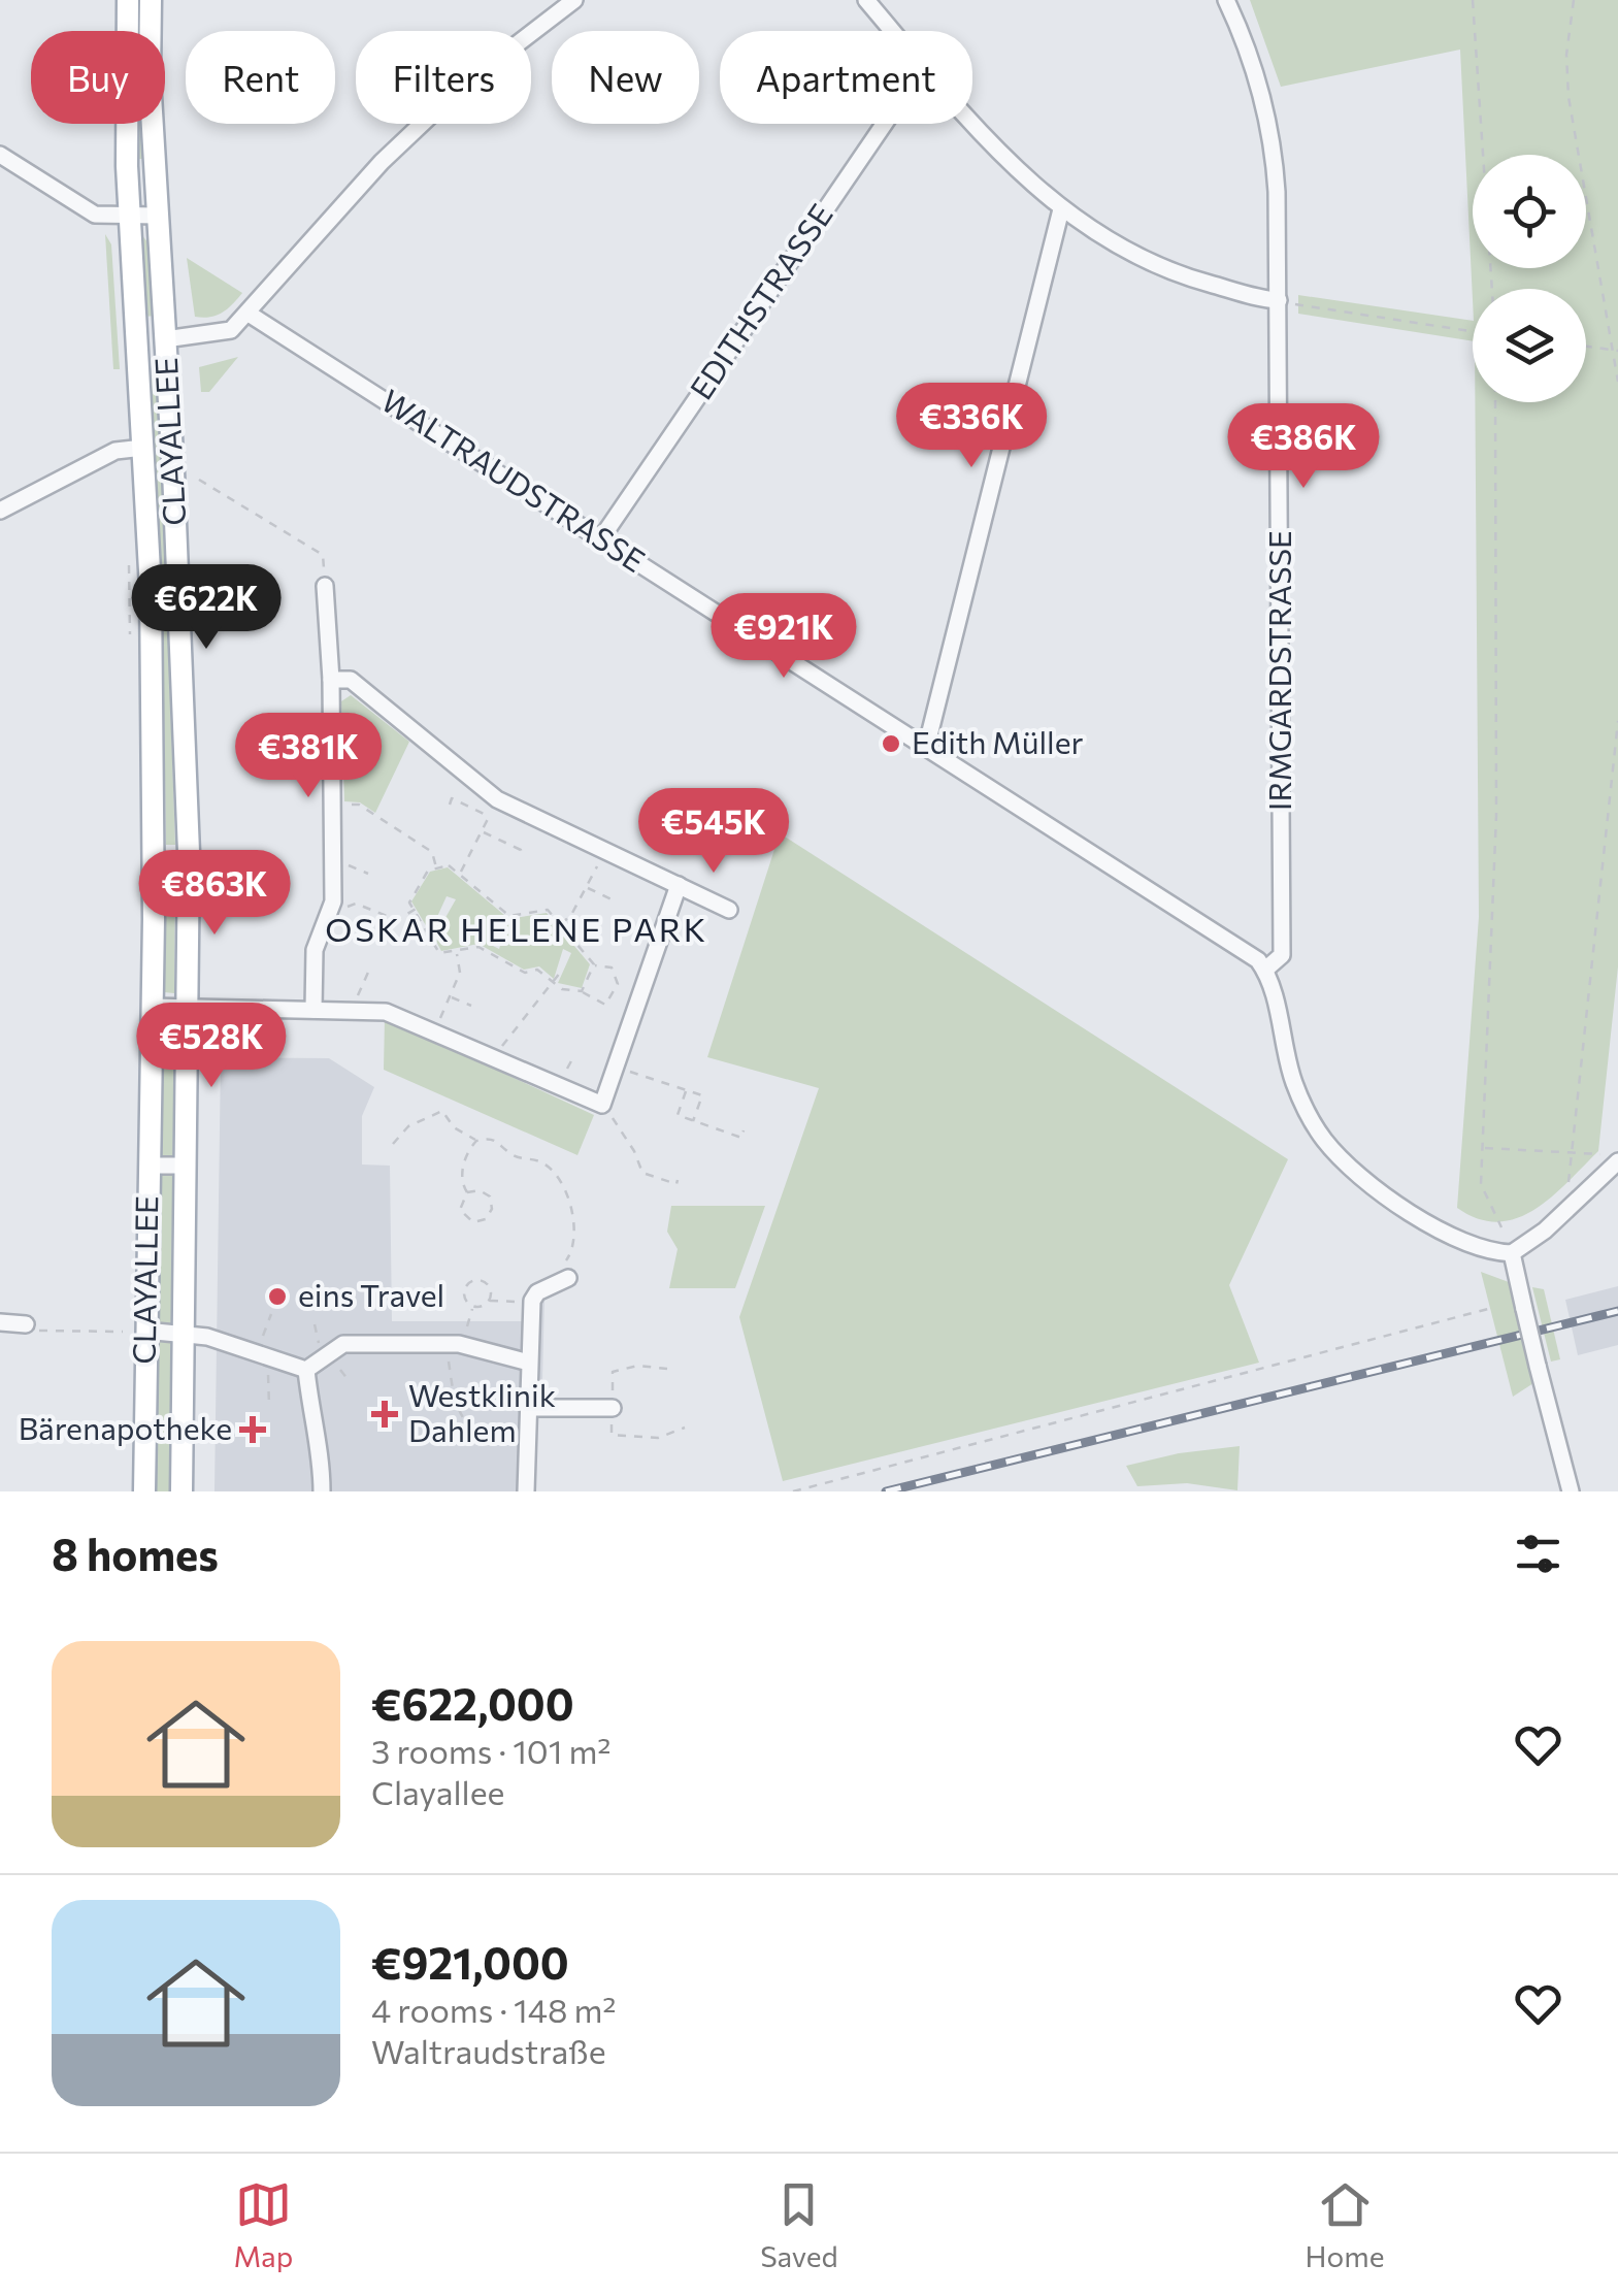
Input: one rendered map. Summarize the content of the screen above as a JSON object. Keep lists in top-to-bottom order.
{
  "streets": {
    "main road": ["CLAYALLEE"],
    "street": ["EDITHSTRASSE", "WALTRAUDSTRASSE", "IRMGARDSTRASSE"]
  },
  "crossings": [
    ["EDITHSTRASSE", "WALTRAUDSTRASSE"],
    ["WALTRAUDSTRASSE", "IRMGARDSTRASSE"]
  ],
  "districts": ["OSKAR HELENE PARK"],
  "places": {
    "other": ["Edith Müller", "eins Travel"],
    "health": ["Westklinik Dahlem", "Bärenapotheke"]
  },
  "page": {
    "chip": [
      "Buy",
      "Rent",
      "Filters",
      "New",
      "Apartment"
    ],
    "price": [
      "€336K",
      "€386K",
      "€622K",
      "€921K",
      "€381K",
      "€545K",
      "€863K",
      "€528K"
    ],
    "heading": "8 homes",
    "list": [
      {
        "name": "€622,000",
        "note": "3 rooms · 101 m² · Clayallee"
      },
      {
        "name": "€921,000",
        "note": "4 rooms · 148 m² · Waltraudstraße"
      }
    ],
    "tabs": ["Map", "Saved", "Home"]
  }
}
